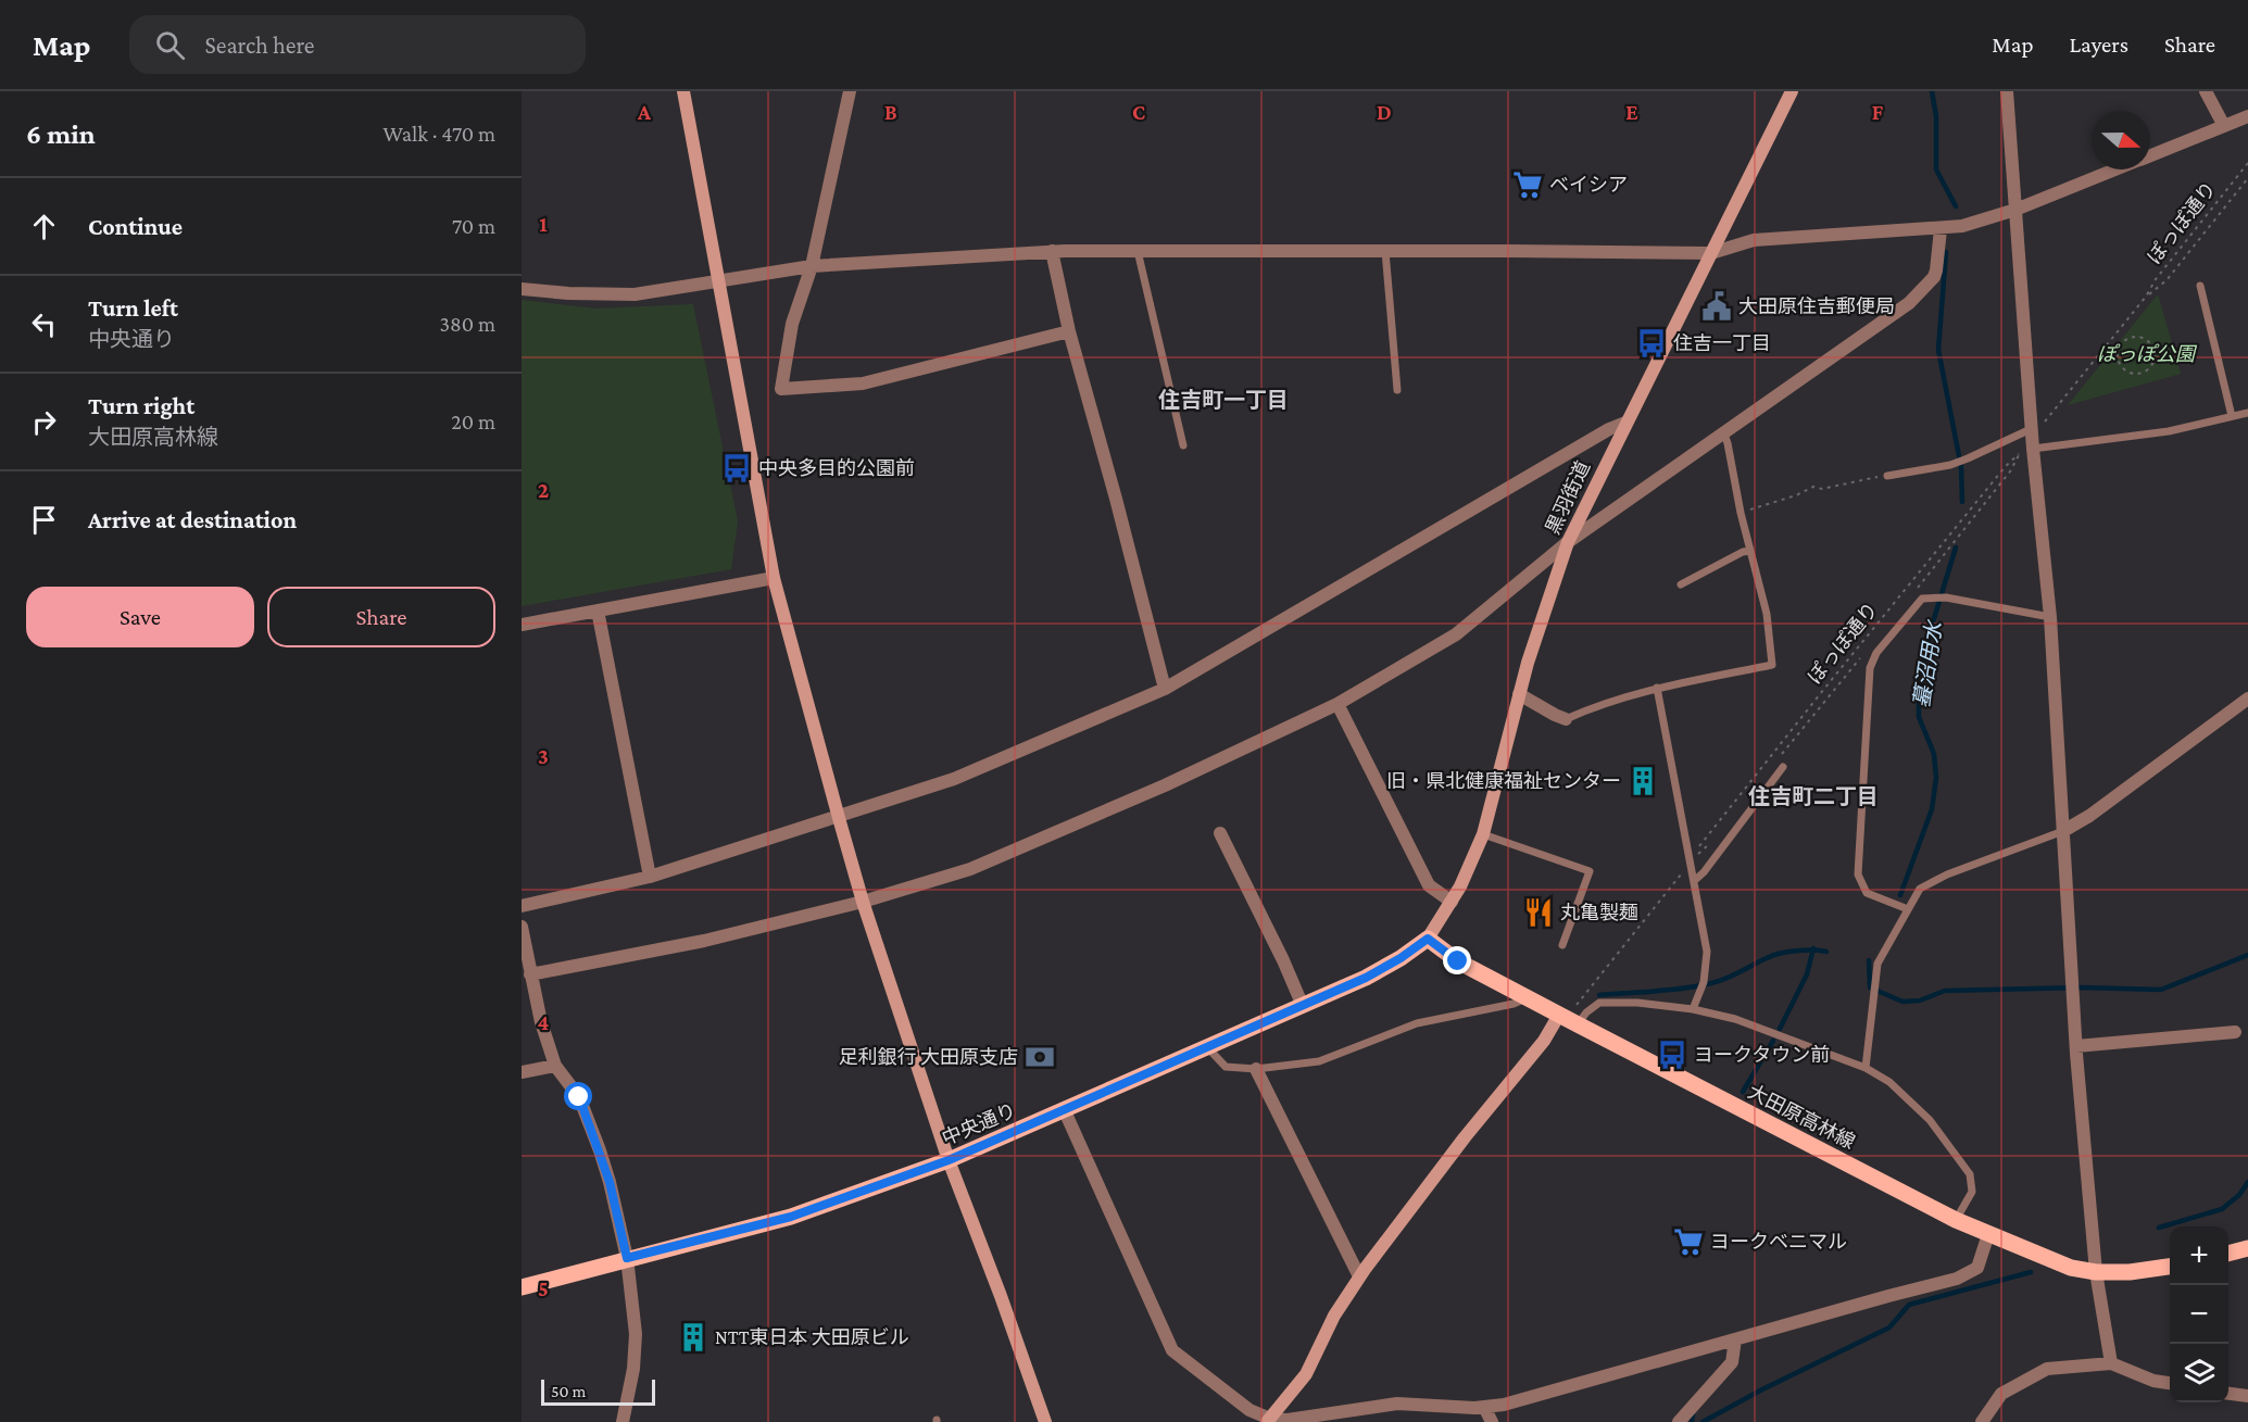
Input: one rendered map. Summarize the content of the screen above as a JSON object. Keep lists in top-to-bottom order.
{
  "streets": {
    "main road": ["大田原高林線", "中央通り"],
    "street": ["黒羽街道"],
    "path": ["ぽっぽ通り"]
  },
  "crossings": [
    ["黒羽街道", "大田原高林線"],
    ["黒羽街道", "中央通り"],
    ["大田原高林線", "中央通り"]
  ],
  "districts": ["住吉町一丁目", "住吉町二丁目"],
  "water": ["蟇沼用水"],
  "parks": ["ぽっぽ公園"],
  "places": {
    "supermarket": ["ベイシア", "ヨークベニマル"],
    "public building": ["大田原住吉郵便局"],
    "bus stop": ["住吉一丁目", "中央多目的公園前", "ヨークタウン前"],
    "building": ["旧・県北健康福祉センター", "NTT東日本 大田原ビル"],
    "restaurant": ["丸亀製麺"],
    "bank": ["足利銀行 大田原支店"]
  },
  "scale_bar": "50 m",
  "north": "right",
  "page": {
    "header": "Map",
    "search": "Search here",
    "nav": ["Map", "Layers", "Share"],
    "heading": ["6 min", "Walk · 470 m"],
    "list": [
      ["Continue", "70 m"],
      ["Turn left", "中央通り", "380 m"],
      ["Turn right", "大田原高林線", "20 m"],
      "Arrive at destination"
    ],
    "buttons": ["Save", "Share"],
    "map_buttons": ["+", "−"],
    "scale": "50 m"
  },
  "grid": {
    "columns": [
      "A",
      "B",
      "C",
      "D",
      "E",
      "F"
    ],
    "rows": [
      "1",
      "2",
      "3",
      "4",
      "5"
    ]
  }
}
